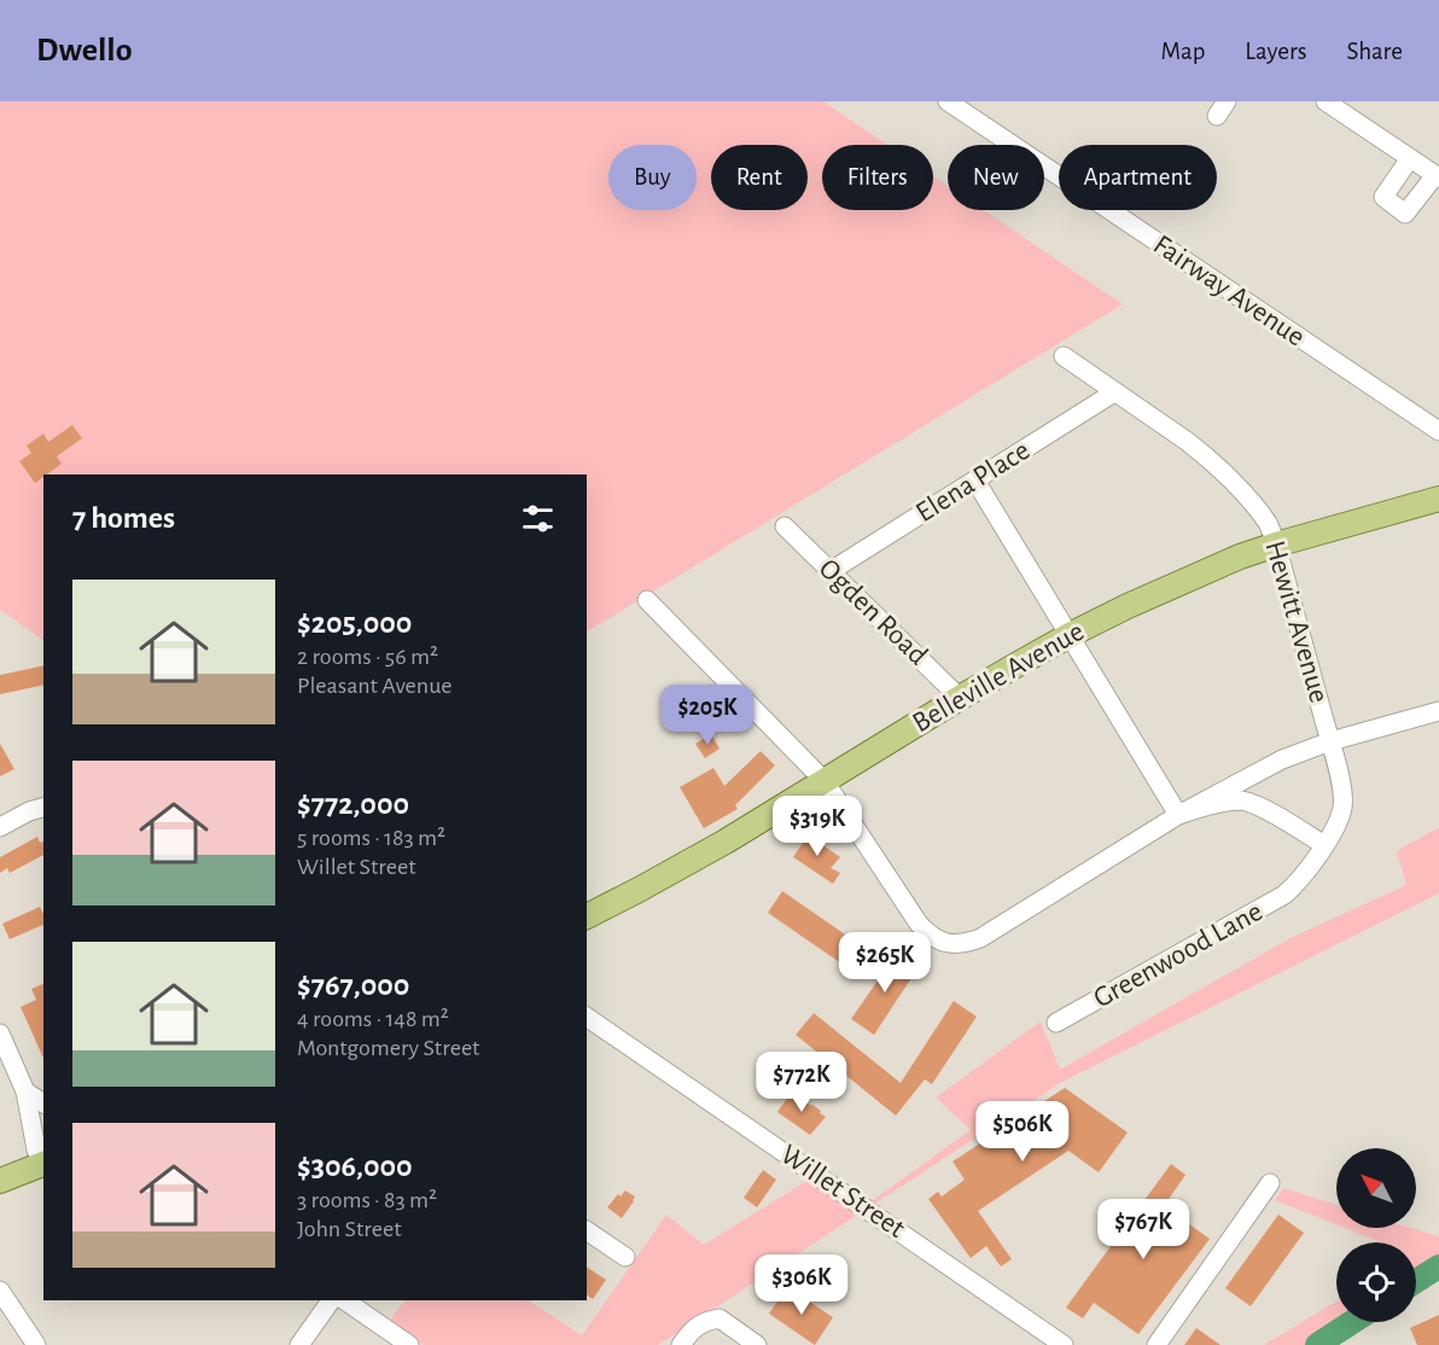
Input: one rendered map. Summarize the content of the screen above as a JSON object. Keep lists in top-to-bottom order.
{
  "streets": {
    "main road": ["Belleville Avenue"],
    "street": [
      "Fairway Avenue",
      "Elena Place",
      "Ogden Road",
      "Hewitt Avenue",
      "Greenwood Lane",
      "Willet Street"
    ]
  },
  "crossings": [
    ["Elena Place", "Ogden Road"],
    ["Elena Place", "Hewitt Avenue"],
    ["Ogden Road", "Belleville Avenue"],
    ["Hewitt Avenue", "Belleville Avenue"],
    ["Hewitt Avenue", "Greenwood Lane"]
  ],
  "north": "top left",
  "page": {
    "header": "Dwello",
    "nav": ["Map", "Layers", "Share"],
    "chip": [
      "Buy",
      "Rent",
      "Filters",
      "New",
      "Apartment"
    ],
    "heading": "7 homes",
    "list": [
      {
        "name": "$205,000",
        "note": "2 rooms · 56 m² · Pleasant Avenue"
      },
      {
        "name": "$772,000",
        "note": "5 rooms · 183 m² · Willet Street"
      },
      {
        "name": "$767,000",
        "note": "4 rooms · 148 m² · Montgomery Street"
      },
      {
        "name": "$306,000",
        "note": "3 rooms · 83 m² · John Street"
      }
    ],
    "price": [
      "$205K",
      "$319K",
      "$265K",
      "$772K",
      "$506K",
      "$767K",
      "$306K"
    ]
  }
}
